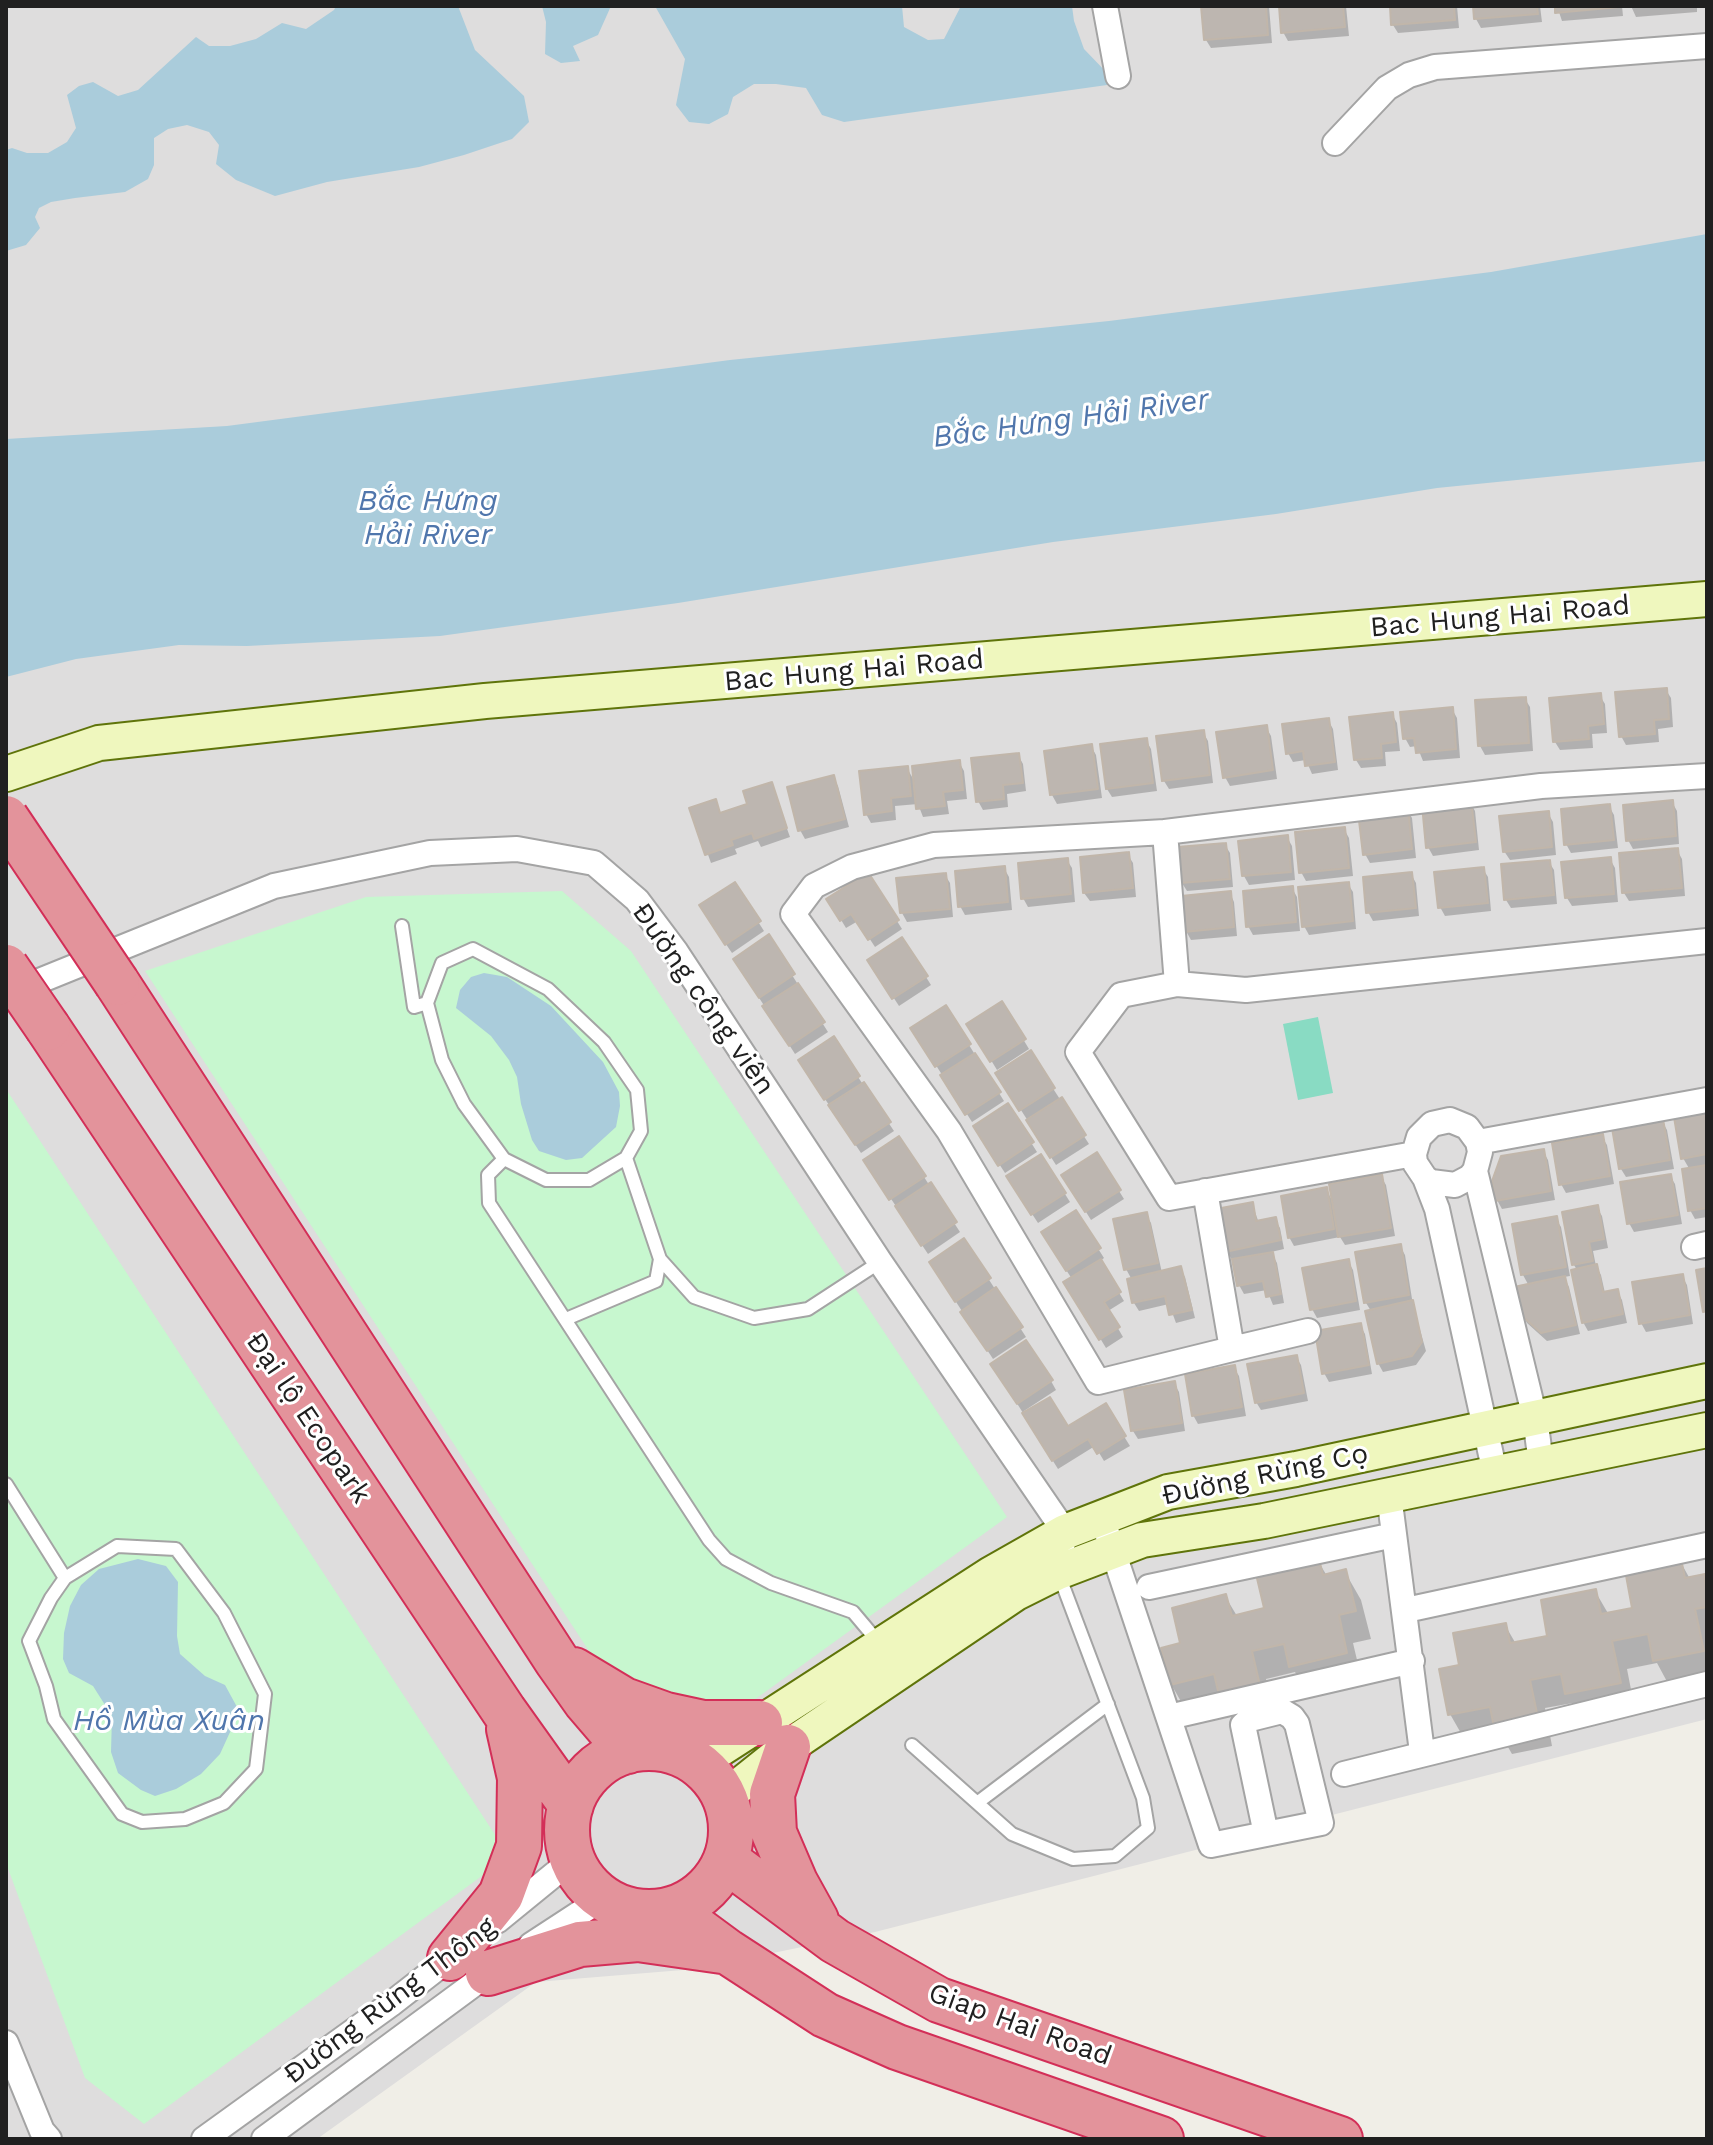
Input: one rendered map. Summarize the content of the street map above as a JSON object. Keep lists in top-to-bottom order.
{
  "streets": {
    "highway": ["Đại lộ Ecopark", "Giap Hai Road"],
    "street": [
      "Bac Hung Hai Road",
      "Đường công viên",
      "Đường Rừng Cọ",
      "Đường Rừng Thông"
    ]
  },
  "crossings": [
    ["Đường công viên", "Đường Rừng Cọ"],
    ["Đại lộ Ecopark", "Đường Rừng Cọ"],
    ["Đại lộ Ecopark", "Đường Rừng Thông"],
    ["Đại lộ Ecopark", "Giap Hai Road"],
    ["Đường Rừng Cọ", "Đường Rừng Thông"],
    ["Đường Rừng Cọ", "Giap Hai Road"],
    ["Đường Rừng Thông", "Giap Hai Road"]
  ],
  "water": ["Bắc Hưng Hải River", "Hồ Mùa Xuân"]
}
